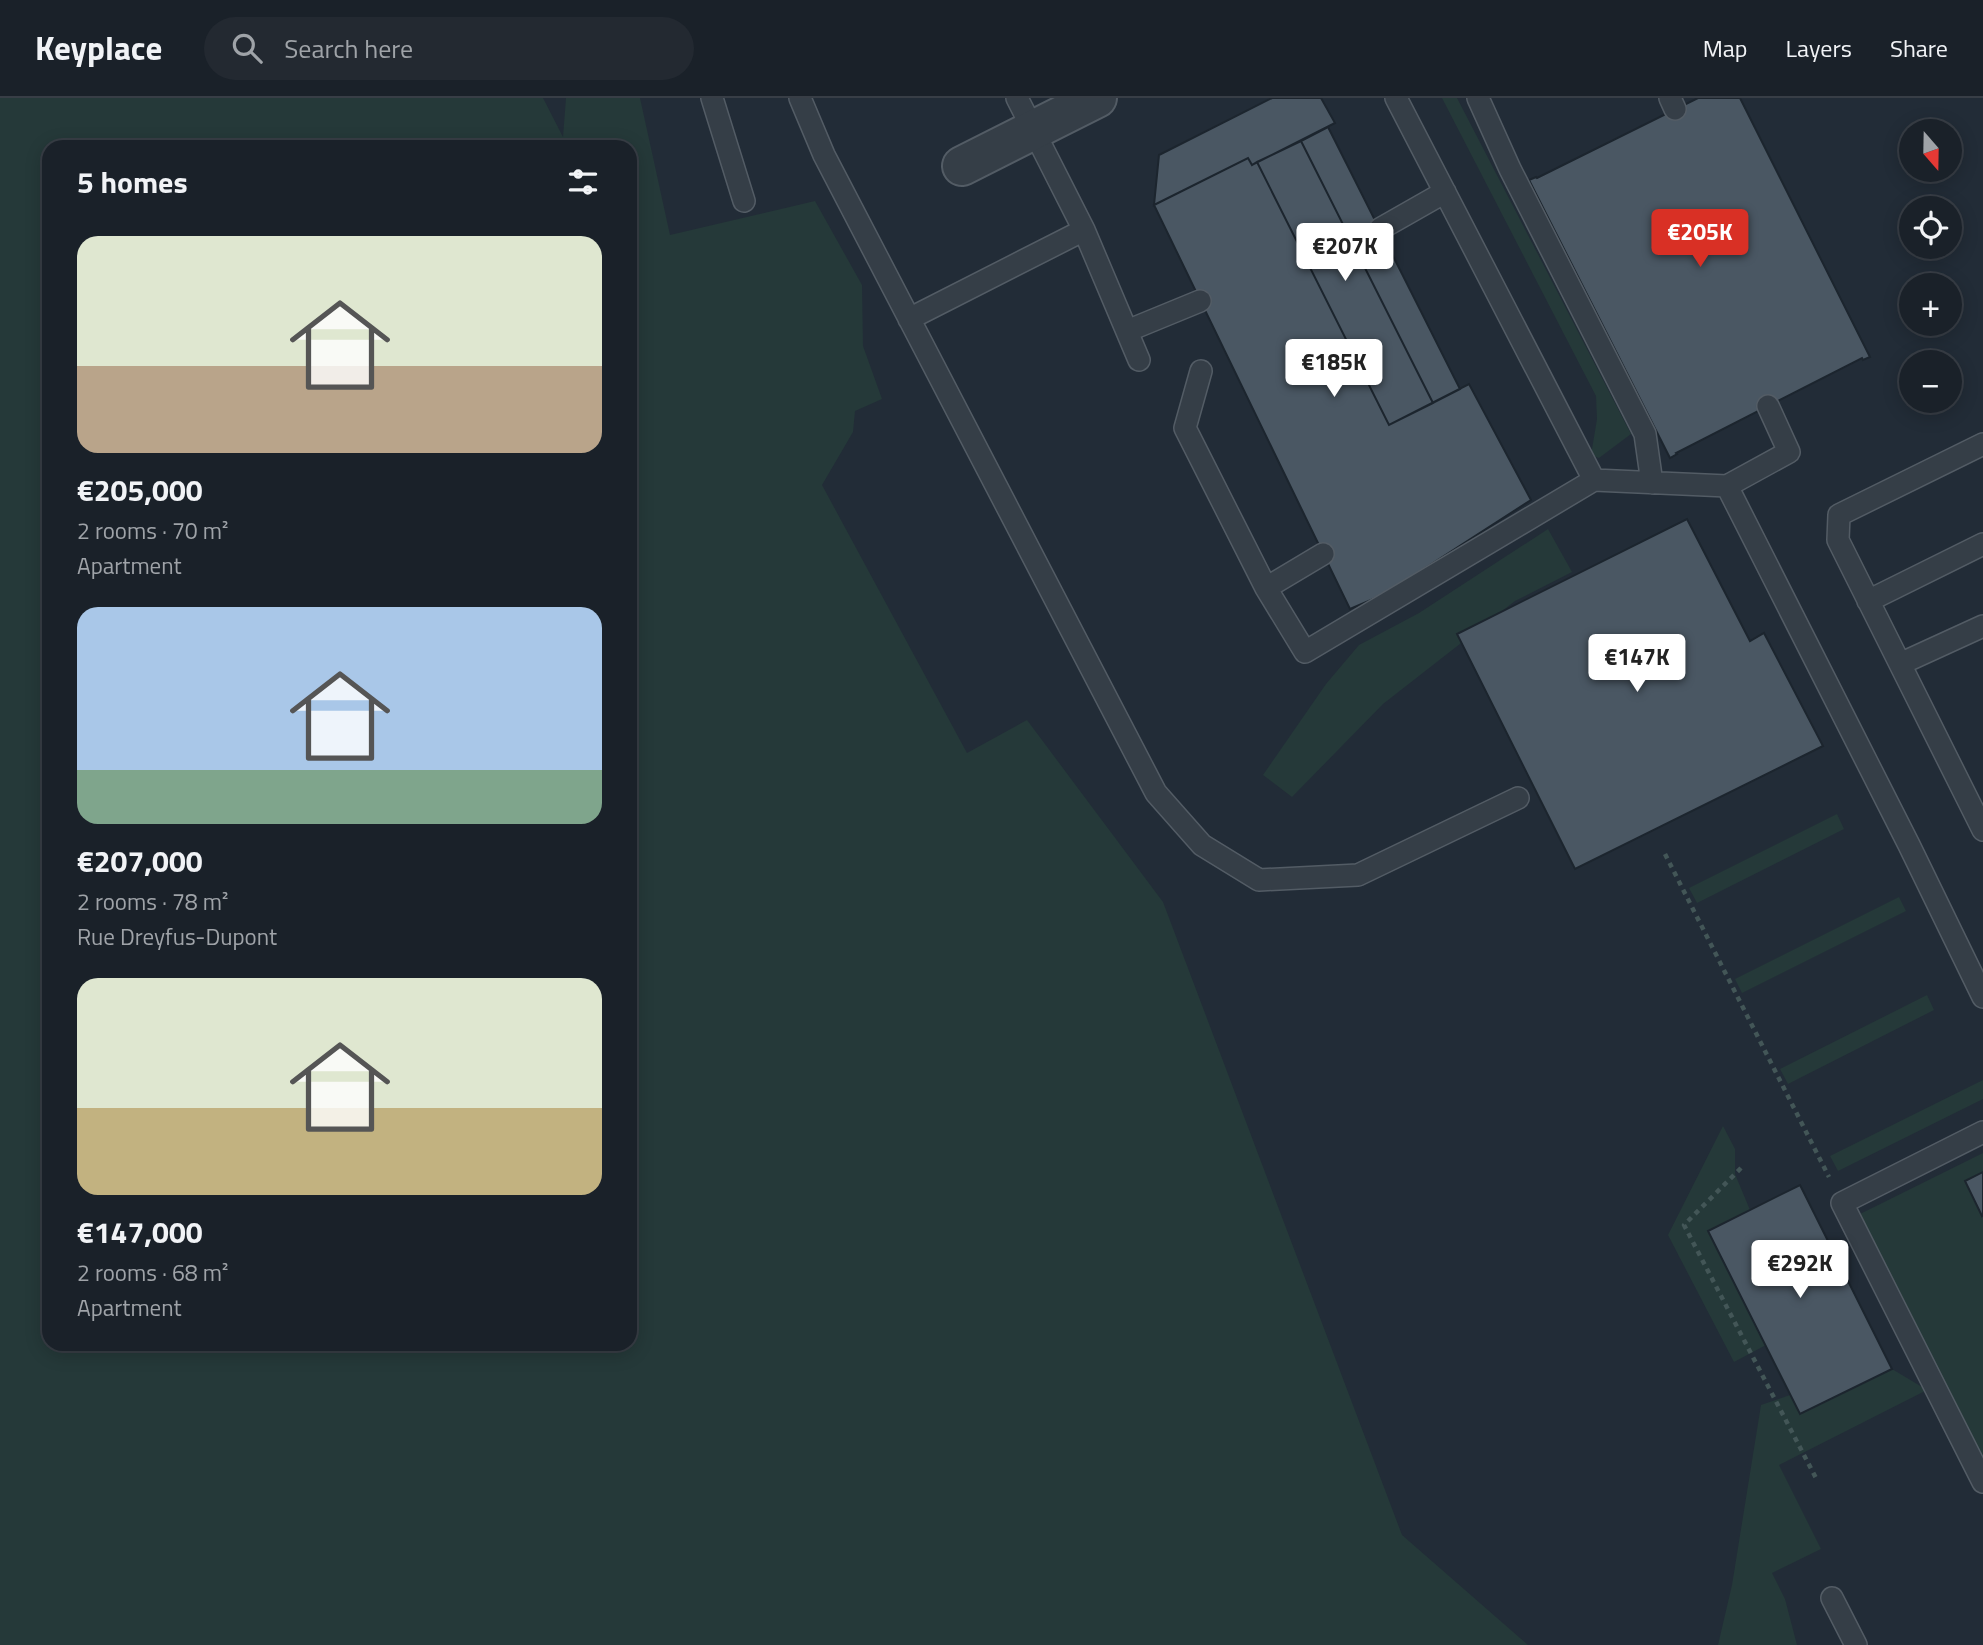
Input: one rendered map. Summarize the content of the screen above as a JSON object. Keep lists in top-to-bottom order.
{
  "north": "bottom",
  "page": {
    "header": "Keyplace",
    "search": "Search here",
    "nav": ["Map", "Layers", "Share"],
    "map_buttons": ["+", "−"],
    "heading": "5 homes",
    "price": [
      "€205K",
      "€207K",
      "€185K",
      "€147K",
      "€292K"
    ],
    "list": [
      {
        "name": "€205,000",
        "note": "2 rooms · 70 m² · Apartment"
      },
      {
        "name": "€207,000",
        "note": "2 rooms · 78 m² · Rue Dreyfus-Dupont"
      },
      {
        "name": "€147,000",
        "note": "2 rooms · 68 m² · Apartment"
      }
    ]
  }
}
